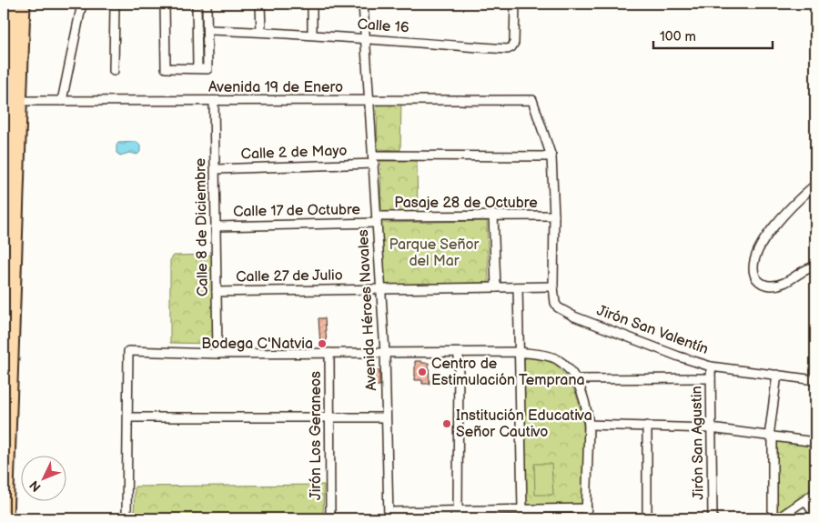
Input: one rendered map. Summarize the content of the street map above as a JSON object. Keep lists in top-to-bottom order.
{
  "streets": {
    "street": [
      "Calle 16",
      "Avenida 19 de Enero",
      "Calle 2 de Mayo",
      "Pasaje 28 de Octubre",
      "Calle 17 de Octubre",
      "Calle 8 de Diciembre",
      "Calle 27 de Julio",
      "Avenida Héroes Navales",
      "Jirón San Valentín",
      "Jirón Los Geraneos",
      "Jirón San Agustin"
    ]
  },
  "crossings": [
    ["Calle 16", "Avenida Héroes Navales"],
    ["Avenida 19 de Enero", "Calle 8 de Diciembre"],
    ["Avenida 19 de Enero", "Avenida Héroes Navales"],
    ["Avenida 19 de Enero", "Jirón San Valentín"],
    ["Calle 2 de Mayo", "Calle 8 de Diciembre"],
    ["Calle 2 de Mayo", "Avenida Héroes Navales"],
    ["Pasaje 28 de Octubre", "Calle 17 de Octubre"],
    ["Pasaje 28 de Octubre", "Avenida Héroes Navales"],
    ["Pasaje 28 de Octubre", "Jirón San Valentín"],
    ["Calle 17 de Octubre", "Calle 8 de Diciembre"],
    ["Calle 17 de Octubre", "Avenida Héroes Navales"],
    ["Calle 8 de Diciembre", "Calle 27 de Julio"],
    ["Calle 27 de Julio", "Avenida Héroes Navales"],
    ["Calle 27 de Julio", "Jirón San Valentín"],
    ["Jirón San Valentín", "Jirón San Agustin"]
  ],
  "parks": ["Parque Señor del Mar"],
  "places": ["Bodega C'Natvia", "Centro de Estimulación Temprana", "Institución Educativa Señor Cautivo"],
  "scale_bar": "100 m",
  "north": "bottom left"
}
